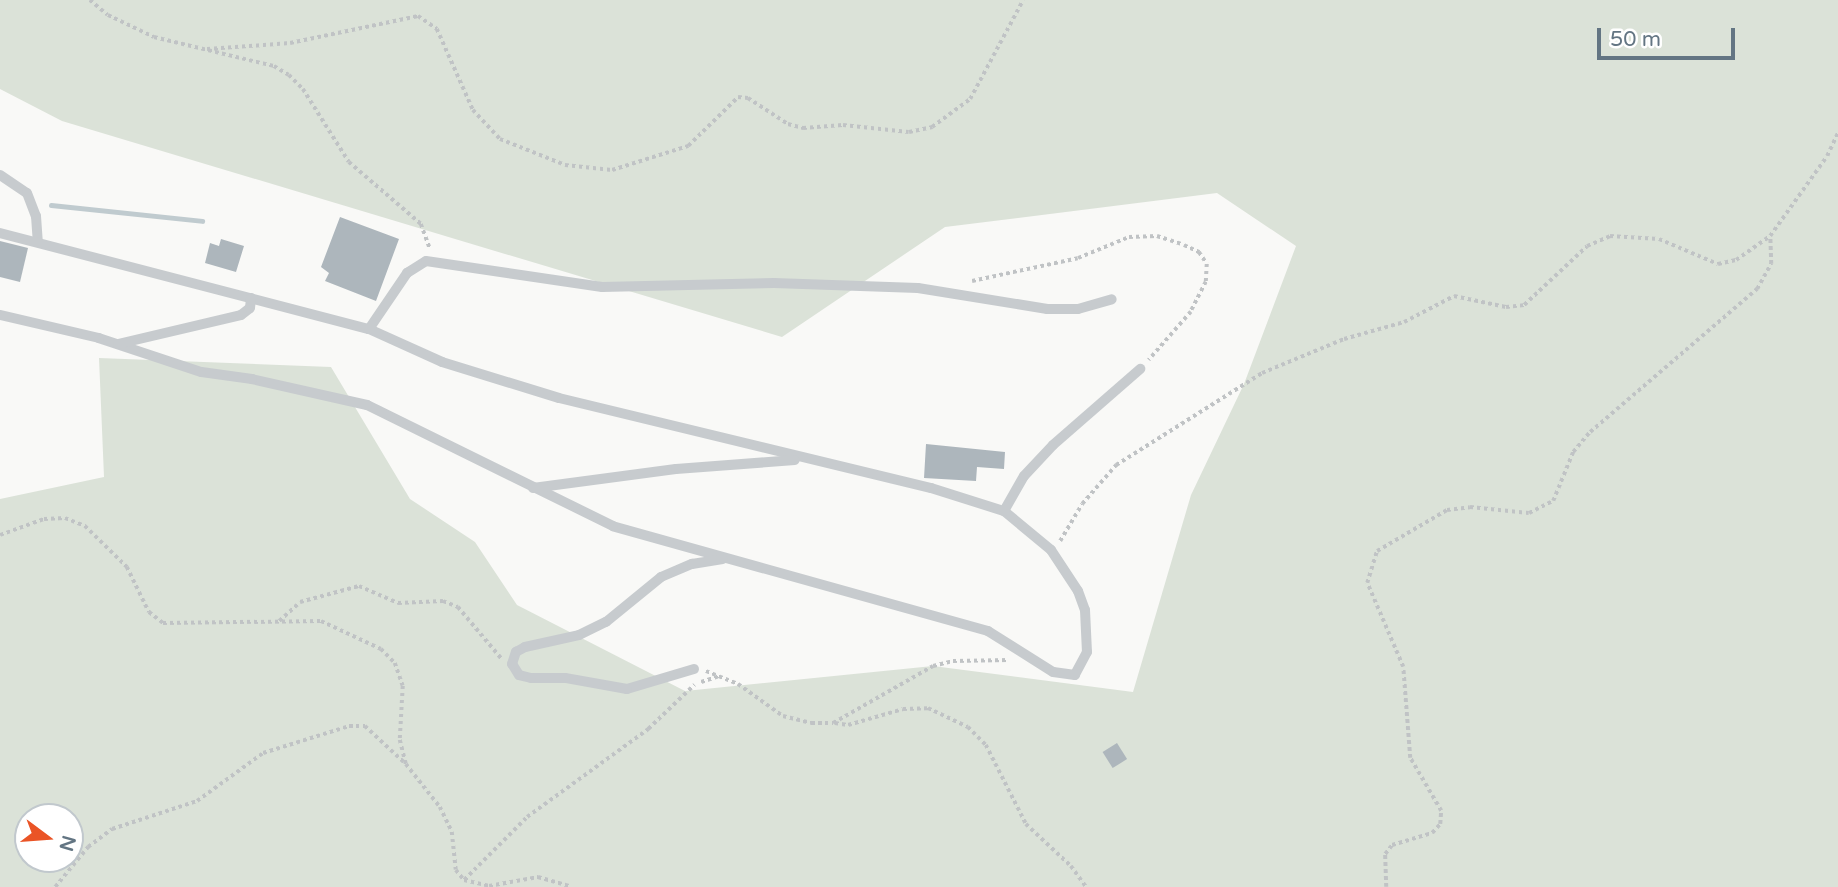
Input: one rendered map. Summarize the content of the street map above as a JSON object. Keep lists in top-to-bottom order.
{
  "scale_bar": "50 m",
  "north": "right"
}
